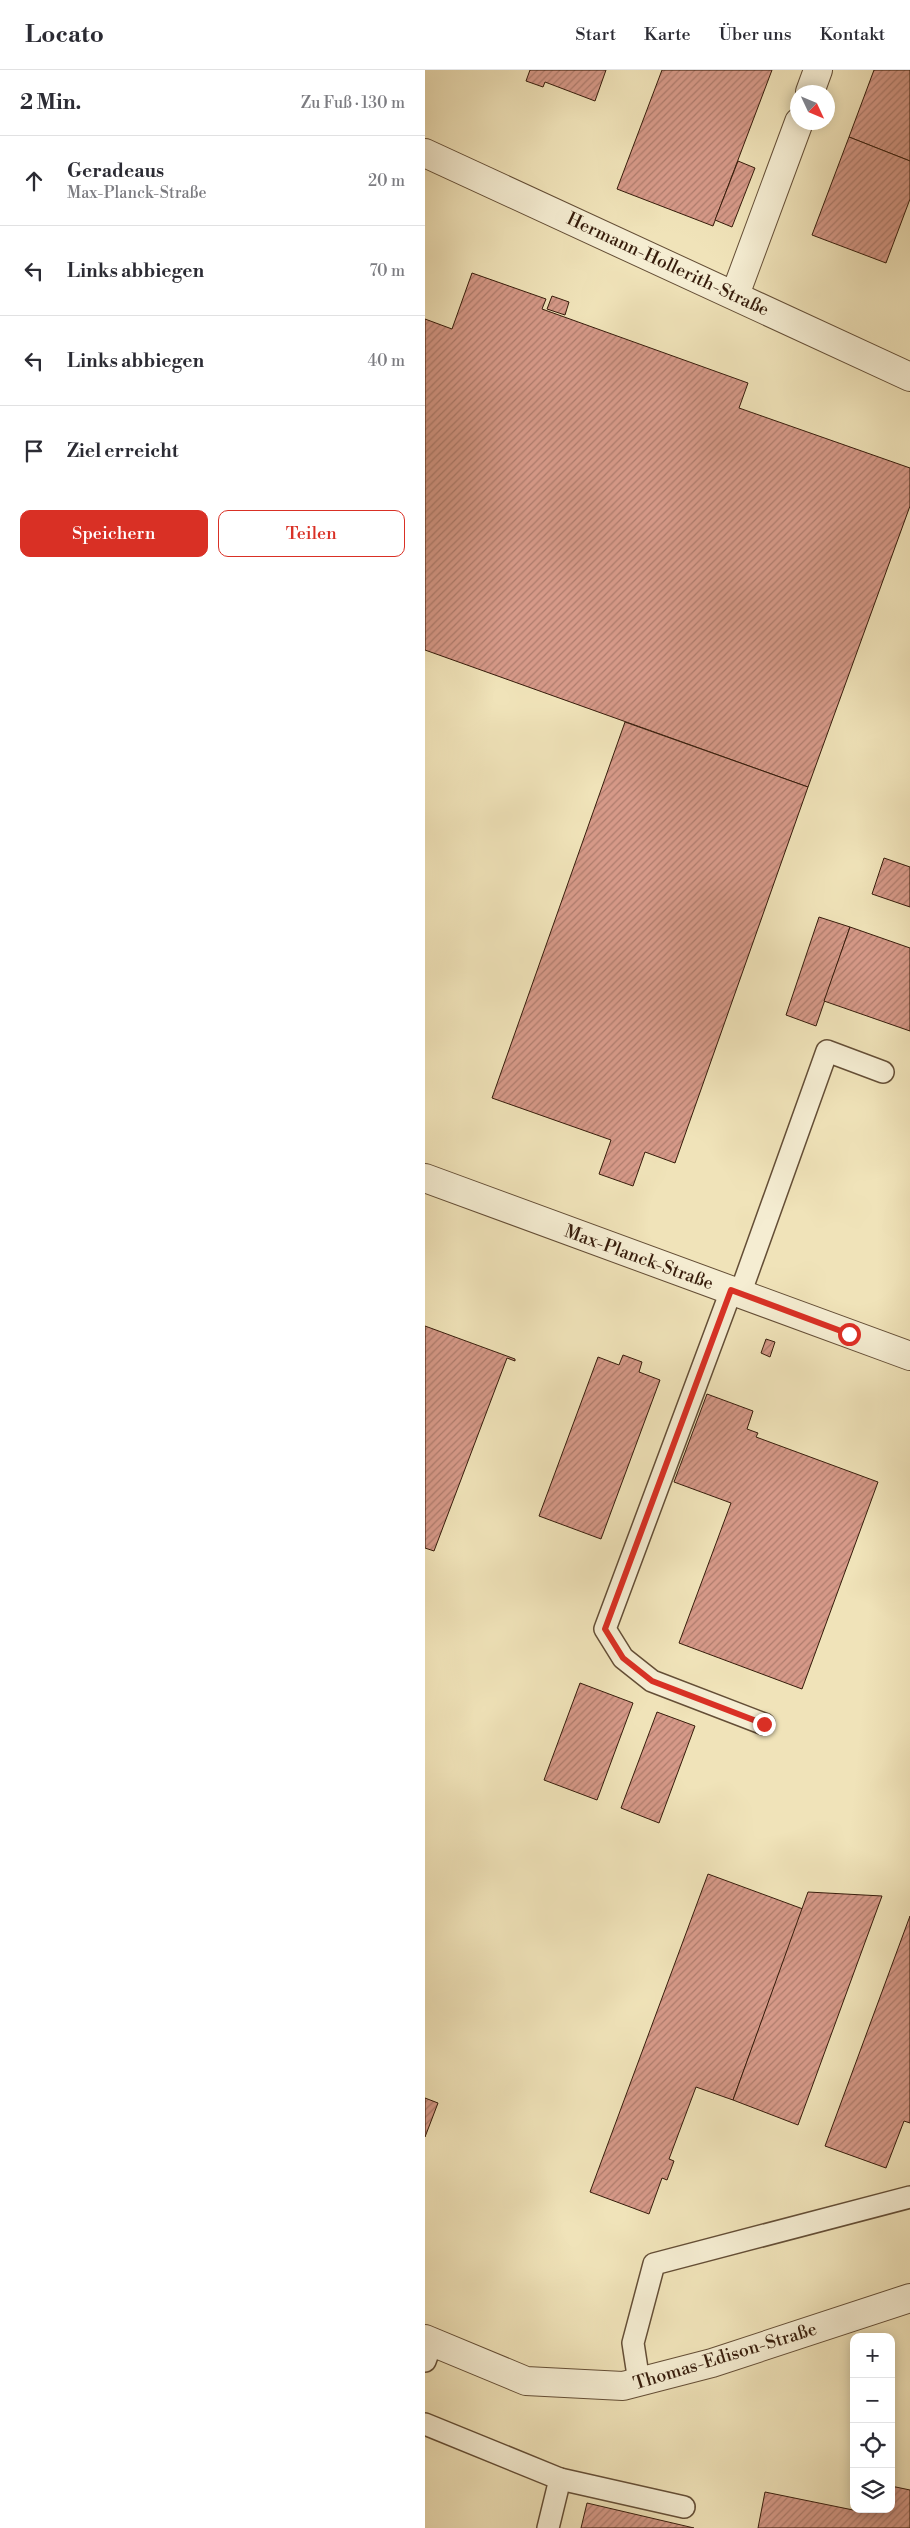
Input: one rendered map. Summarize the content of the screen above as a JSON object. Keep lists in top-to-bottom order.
{
  "streets": {
    "street": ["Hermann-Hollerith-Straße", "Max-Planck-Straße", "Thomas-Edison-Straße"]
  },
  "north": "bottom right",
  "page": {
    "header": "Locato",
    "nav": [
      "Start",
      "Karte",
      "Über uns",
      "Kontakt"
    ],
    "heading": ["2 Min.", "Zu Fuß · 130 m"],
    "list": [
      ["Geradeaus", "Max-Planck-Straße", "20 m"],
      ["Links abbiegen", "70 m"],
      ["Links abbiegen", "40 m"],
      "Ziel erreicht"
    ],
    "buttons": ["Speichern", "Teilen"],
    "map_buttons": ["+", "−"]
  }
}
